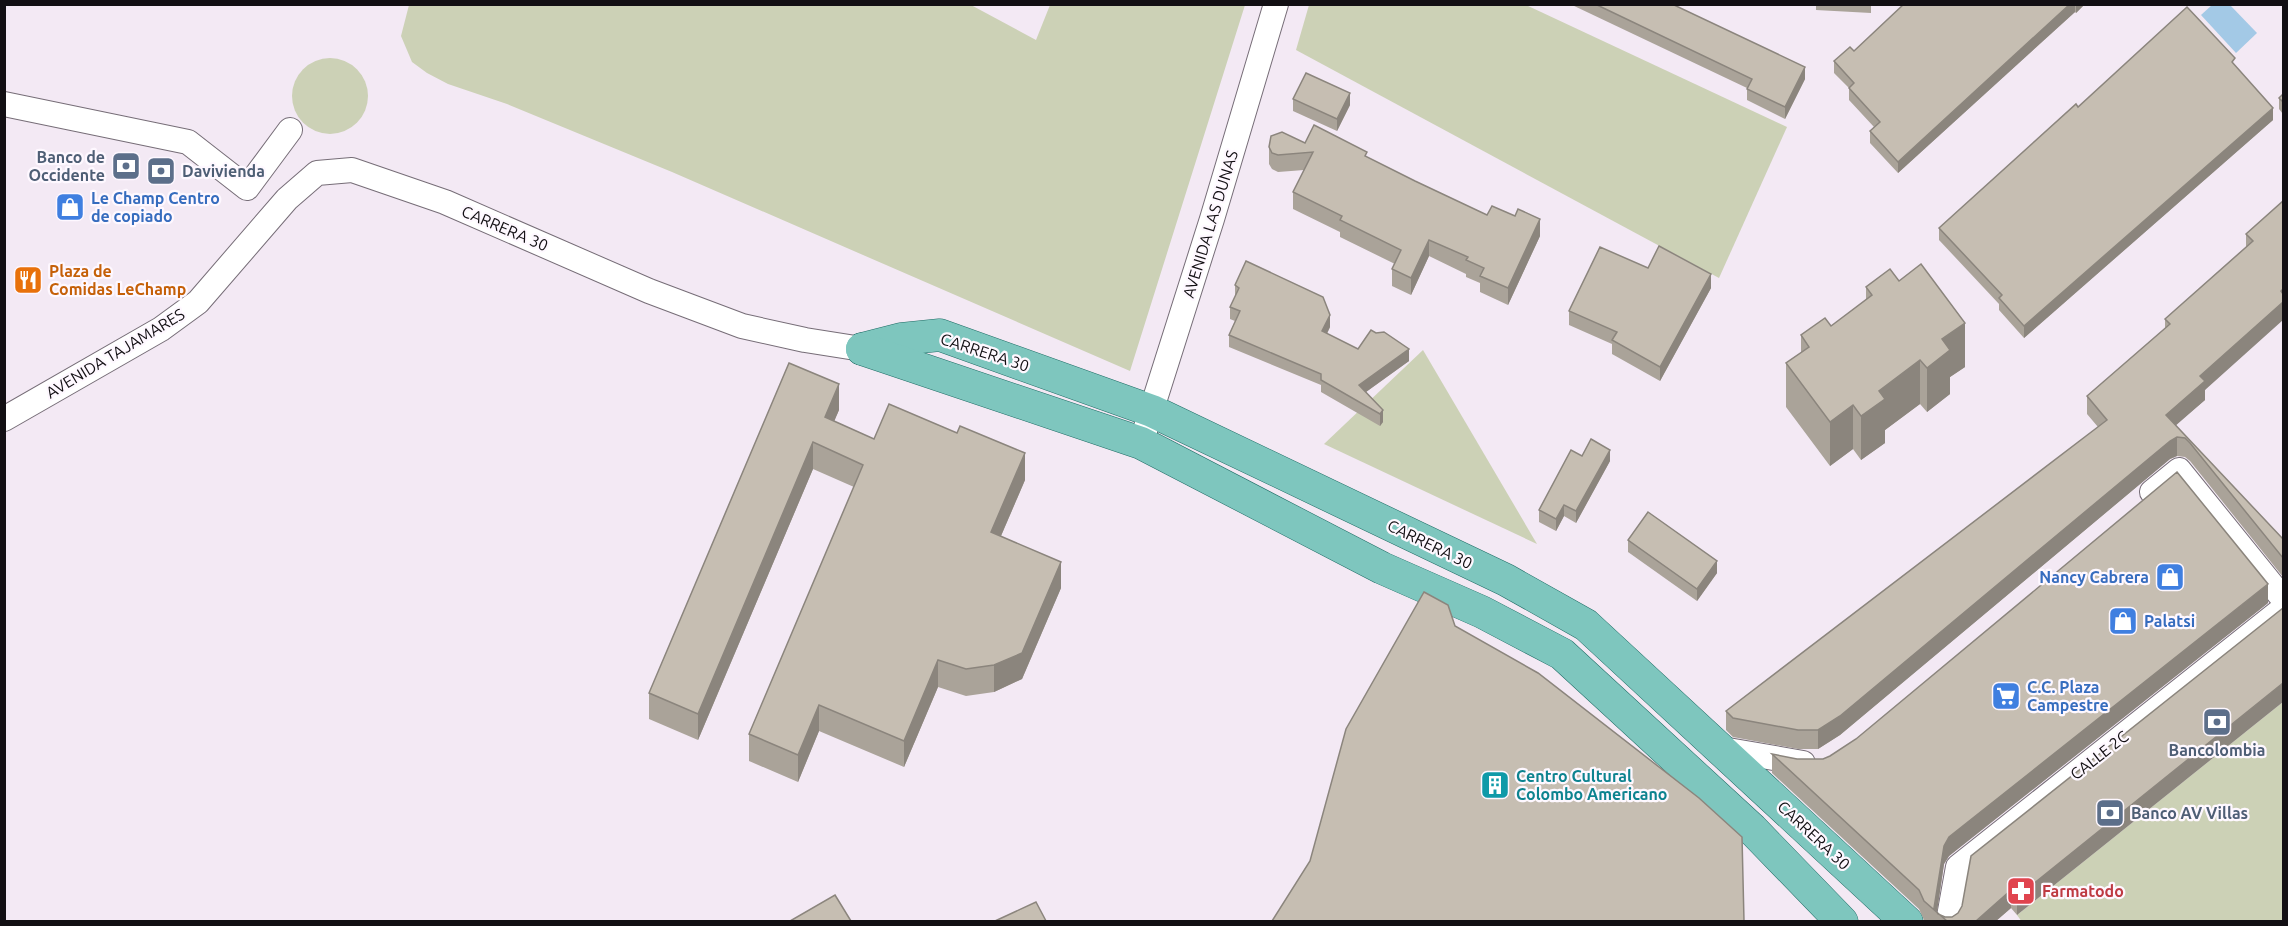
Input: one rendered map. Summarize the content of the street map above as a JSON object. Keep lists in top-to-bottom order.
{
  "streets": {
    "main road": ["CARRERA 30"],
    "street": ["AVENIDA LAS DUNAS", "AVENIDA TAJAMARES", "CALLE 2C"]
  },
  "crossings": [
    ["AVENIDA LAS DUNAS", "CARRERA 30"],
    ["CARRERA 30", "AVENIDA TAJAMARES"]
  ],
  "places": {
    "bank": [
      "Banco de Occidente",
      "Davivienda",
      "Bancolombia",
      "Banco AV Villas"
    ],
    "shop": ["Le Champ Centro de copiado", "Nancy Cabrera", "Palatsi"],
    "restaurant": ["Plaza de Comidas LeChamp"],
    "supermarket": ["C.C. Plaza Campestre"],
    "building": ["Centro Cultural Colombo Americano"],
    "pharmacy": ["Farmatodo"]
  }
}
